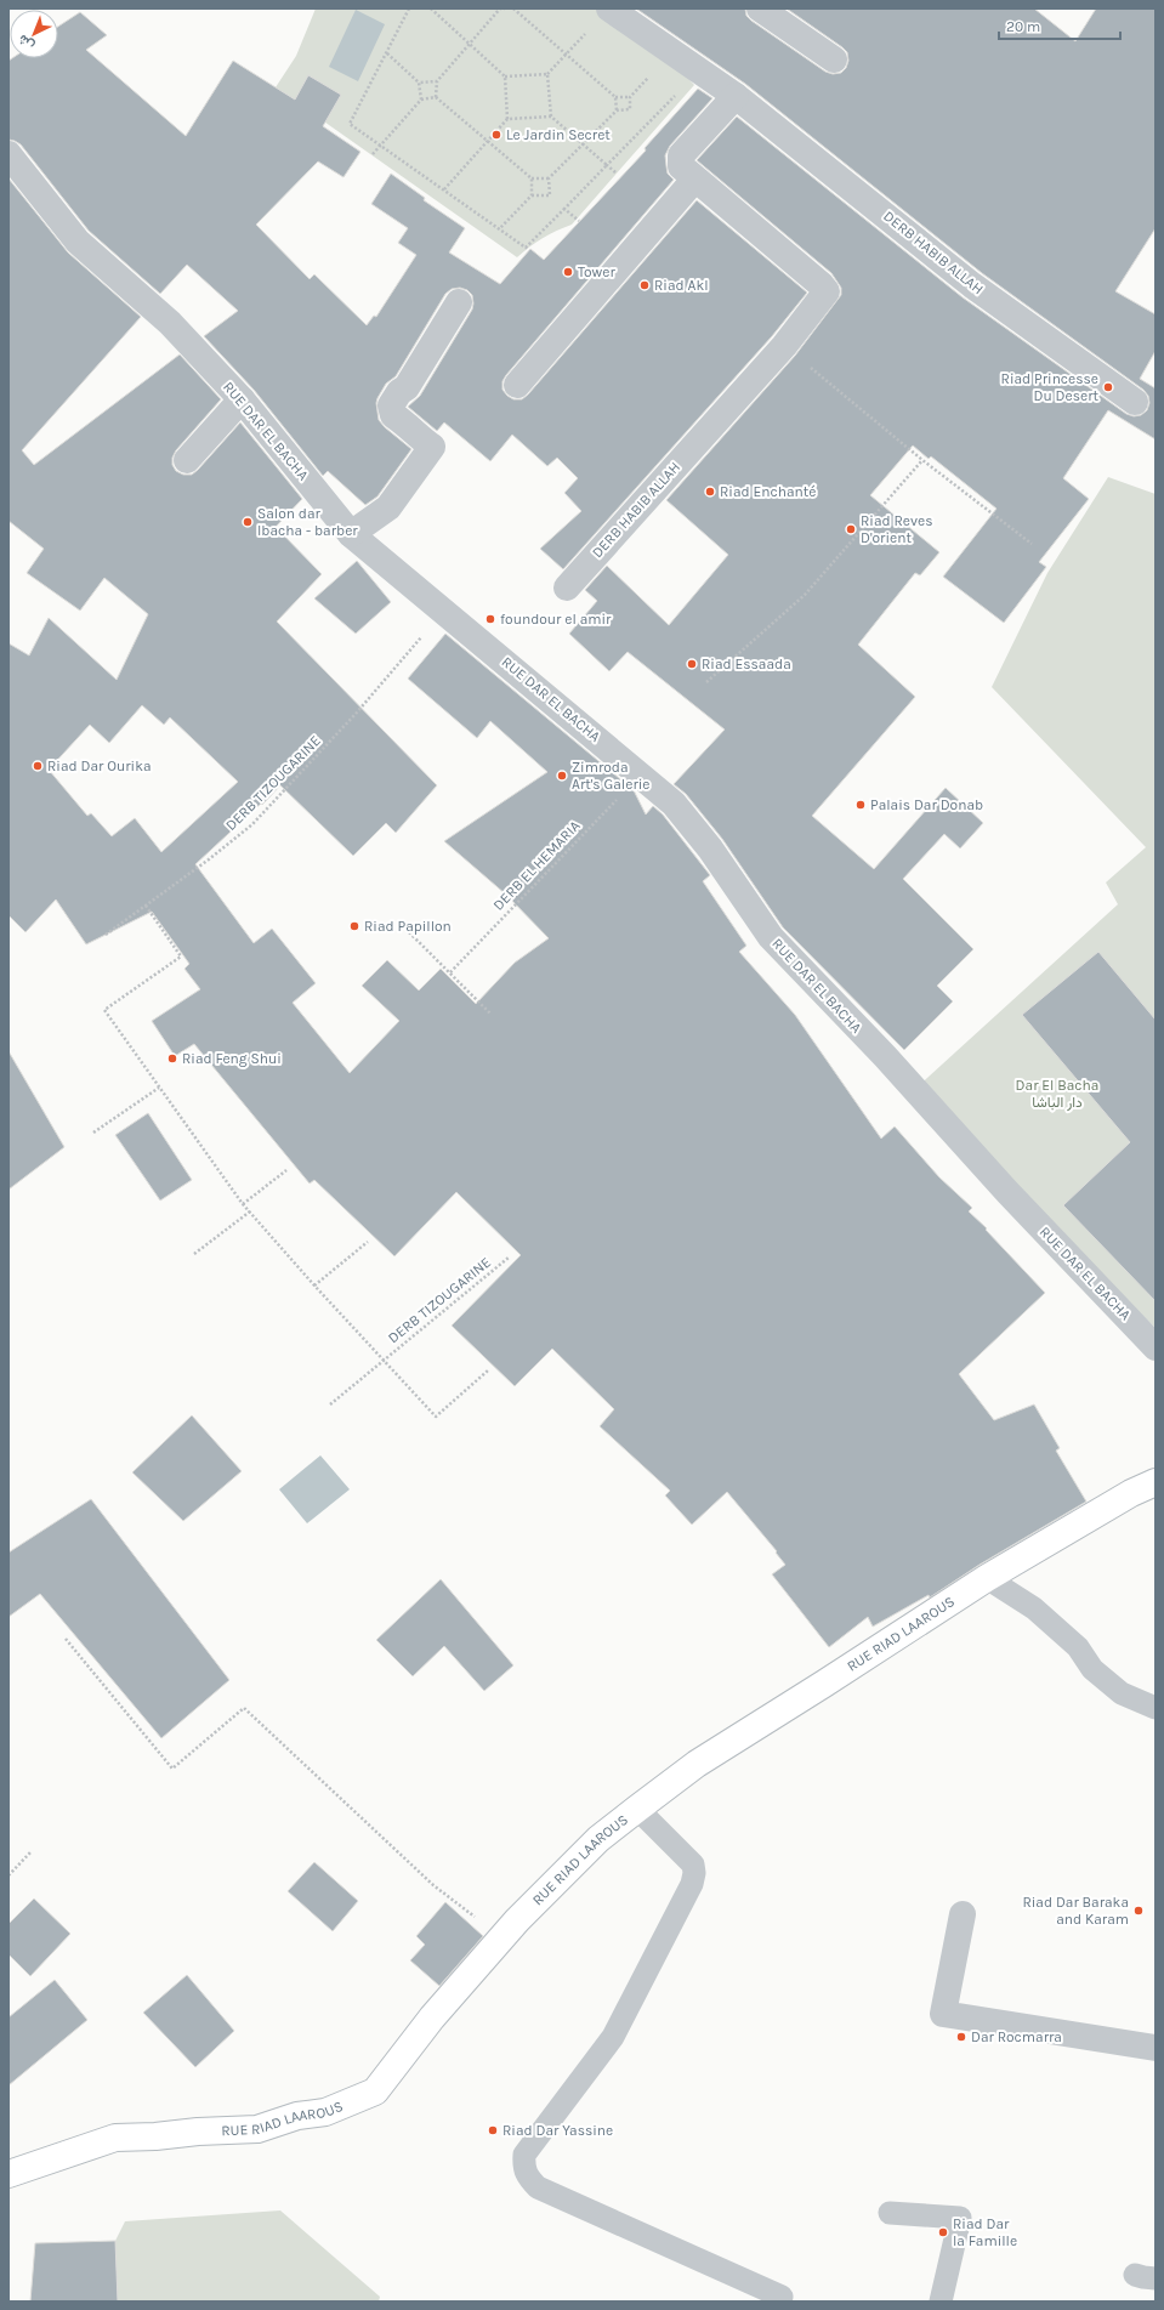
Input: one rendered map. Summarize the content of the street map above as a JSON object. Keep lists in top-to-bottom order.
{
  "streets": {
    "street": ["DERB HABIB ALLAH", "RUE DAR EL BACHA", "RUE RIAD LAAROUS"],
    "path": ["DERB TIZOUGARINE", "DERB EL HEMARIA"]
  },
  "crossings": [
    ["RUE DAR EL BACHA", "DERB EL HEMARIA"]
  ],
  "parks": ["Dar El Bacha دار الباشا"],
  "places": [
    "Le Jardin Secret",
    "Tower",
    "Riad Akl",
    "Riad Princesse Du Desert",
    "Riad Enchanté",
    "Salon dar lbacha - barber",
    "Riad Reves D'orient",
    "foundour el amir",
    "Riad Essaada",
    "Riad Dar Ourika",
    "Zimroda Art's Galerie",
    "Palais Dar Donab",
    "Riad Papillon",
    "Riad Feng Shui",
    "Riad Dar Baraka and Karam",
    "Dar Rocmarra",
    "Riad Dar Yassine",
    "Riad Dar la Famille"
  ],
  "scale_bar": "20 m",
  "north": "bottom left"
}
